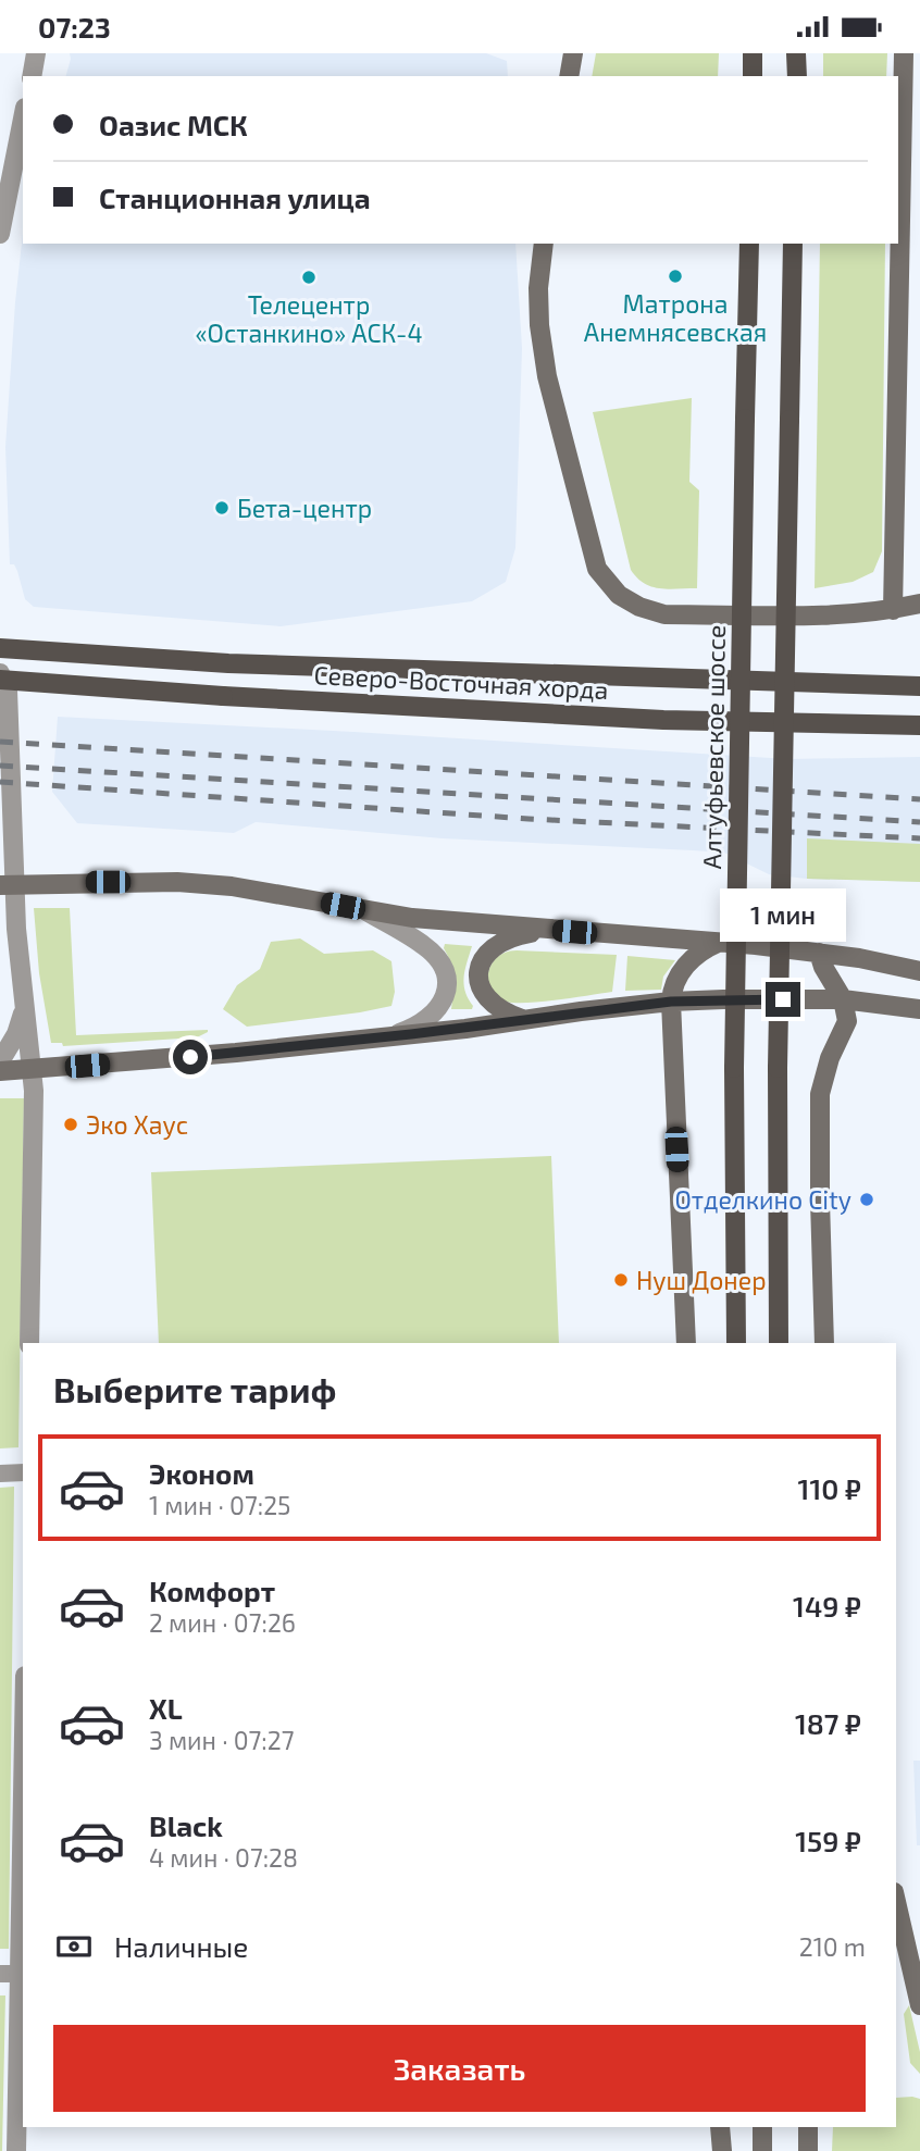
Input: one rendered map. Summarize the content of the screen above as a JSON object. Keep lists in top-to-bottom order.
{
  "streets": {
    "main road": ["Северо-Восточная хорда", "Алтуфьевское шоссе"]
  },
  "places": [
    "Матрона Анемнясевская",
    "Телецентр «Останкино» АСК-4",
    "Бета-центр",
    "Эко Хаус",
    "Отделкино City",
    "Нуш Донер"
  ],
  "page": {
    "status": "07:23",
    "banner": ["Оазис МСК", "Станционная улица"],
    "bubble": "1 мин",
    "heading": "Выберите тариф",
    "list": [
      {
        "name": "Эконом",
        "note": "1 мин · 07:25",
        "value": "110 ₽"
      },
      {
        "name": "Комфорт",
        "note": "2 мин · 07:26",
        "value": "149 ₽"
      },
      {
        "name": "XL",
        "note": "3 мин · 07:27",
        "value": "187 ₽"
      },
      {
        "name": "Black",
        "note": "4 мин · 07:28",
        "value": "159 ₽"
      }
    ],
    "pay": ["Наличные", "210 m"],
    "buttons": "Заказать"
  }
}
